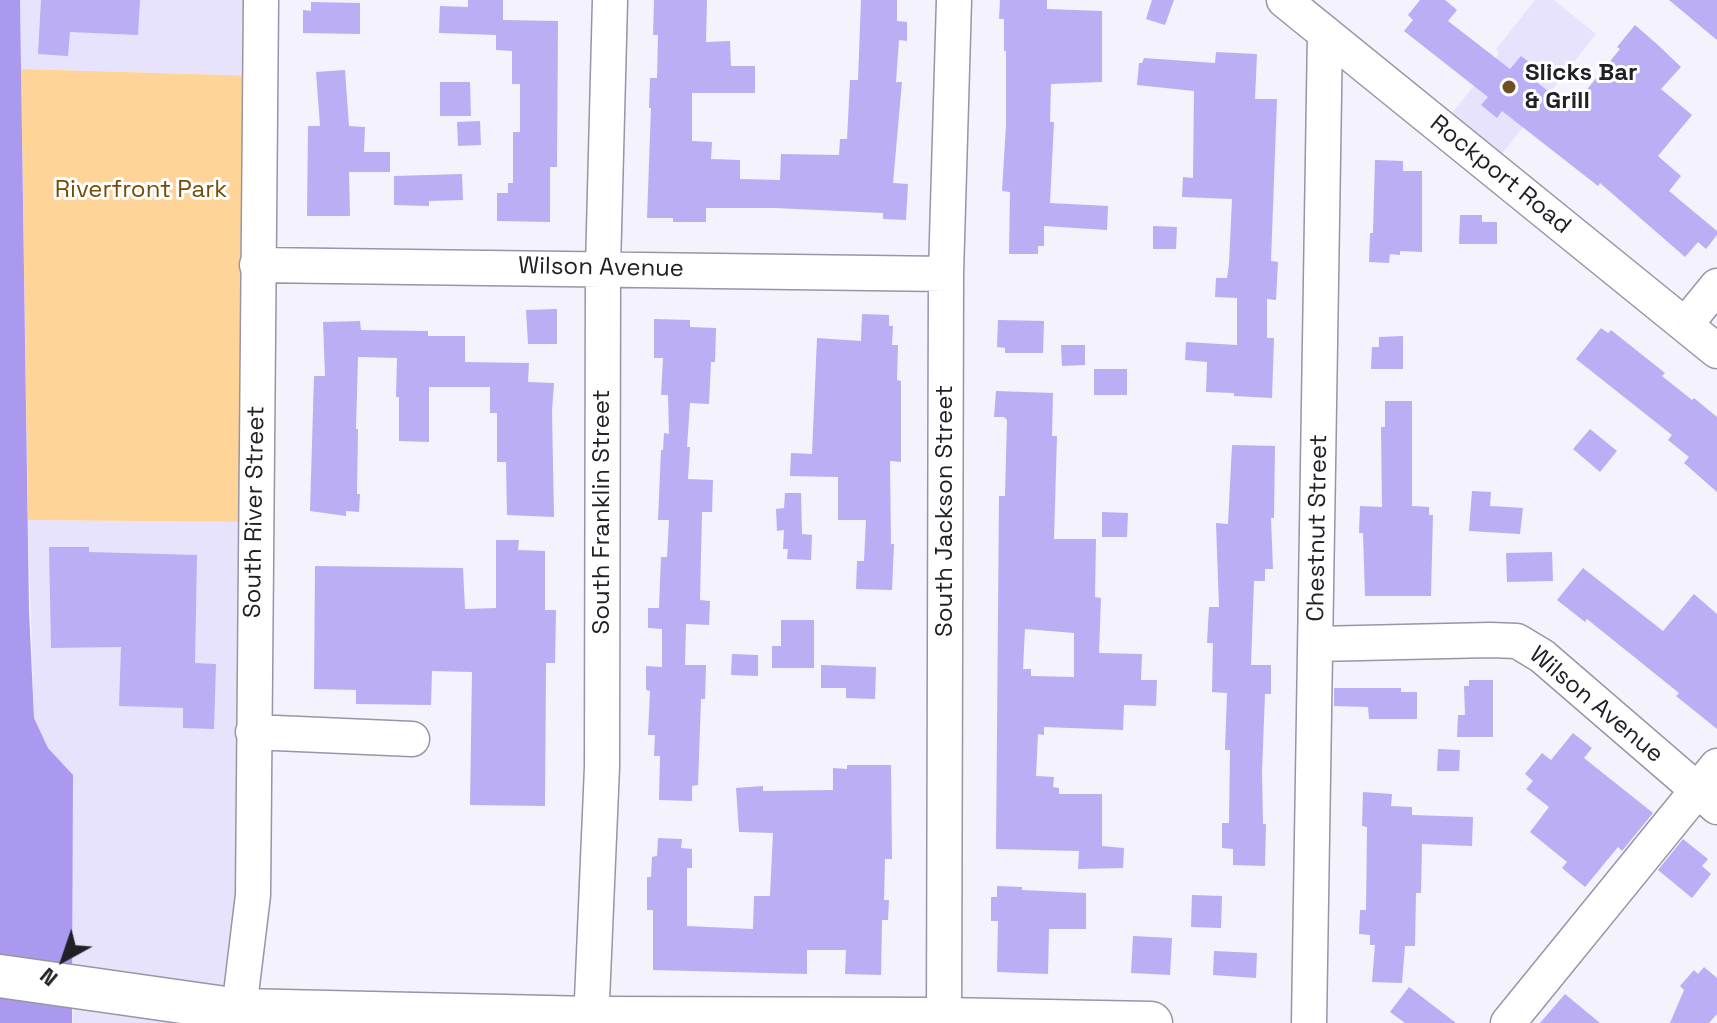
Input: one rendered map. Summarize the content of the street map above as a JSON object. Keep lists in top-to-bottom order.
{
  "streets": {
    "street": [
      "Rockport Road",
      "Wilson Avenue",
      "South Jackson Street",
      "South River Street",
      "South Franklin Street",
      "Chestnut Street"
    ]
  },
  "crossings": [
    ["Rockport Road", "Chestnut Street"],
    ["Wilson Avenue", "South Jackson Street"],
    ["Wilson Avenue", "South River Street"],
    ["Wilson Avenue", "South Franklin Street"],
    ["Wilson Avenue", "Chestnut Street"]
  ],
  "parks": ["Riverfront Park"],
  "places": ["Slicks Bar & Grill"],
  "north": "bottom left"
}
